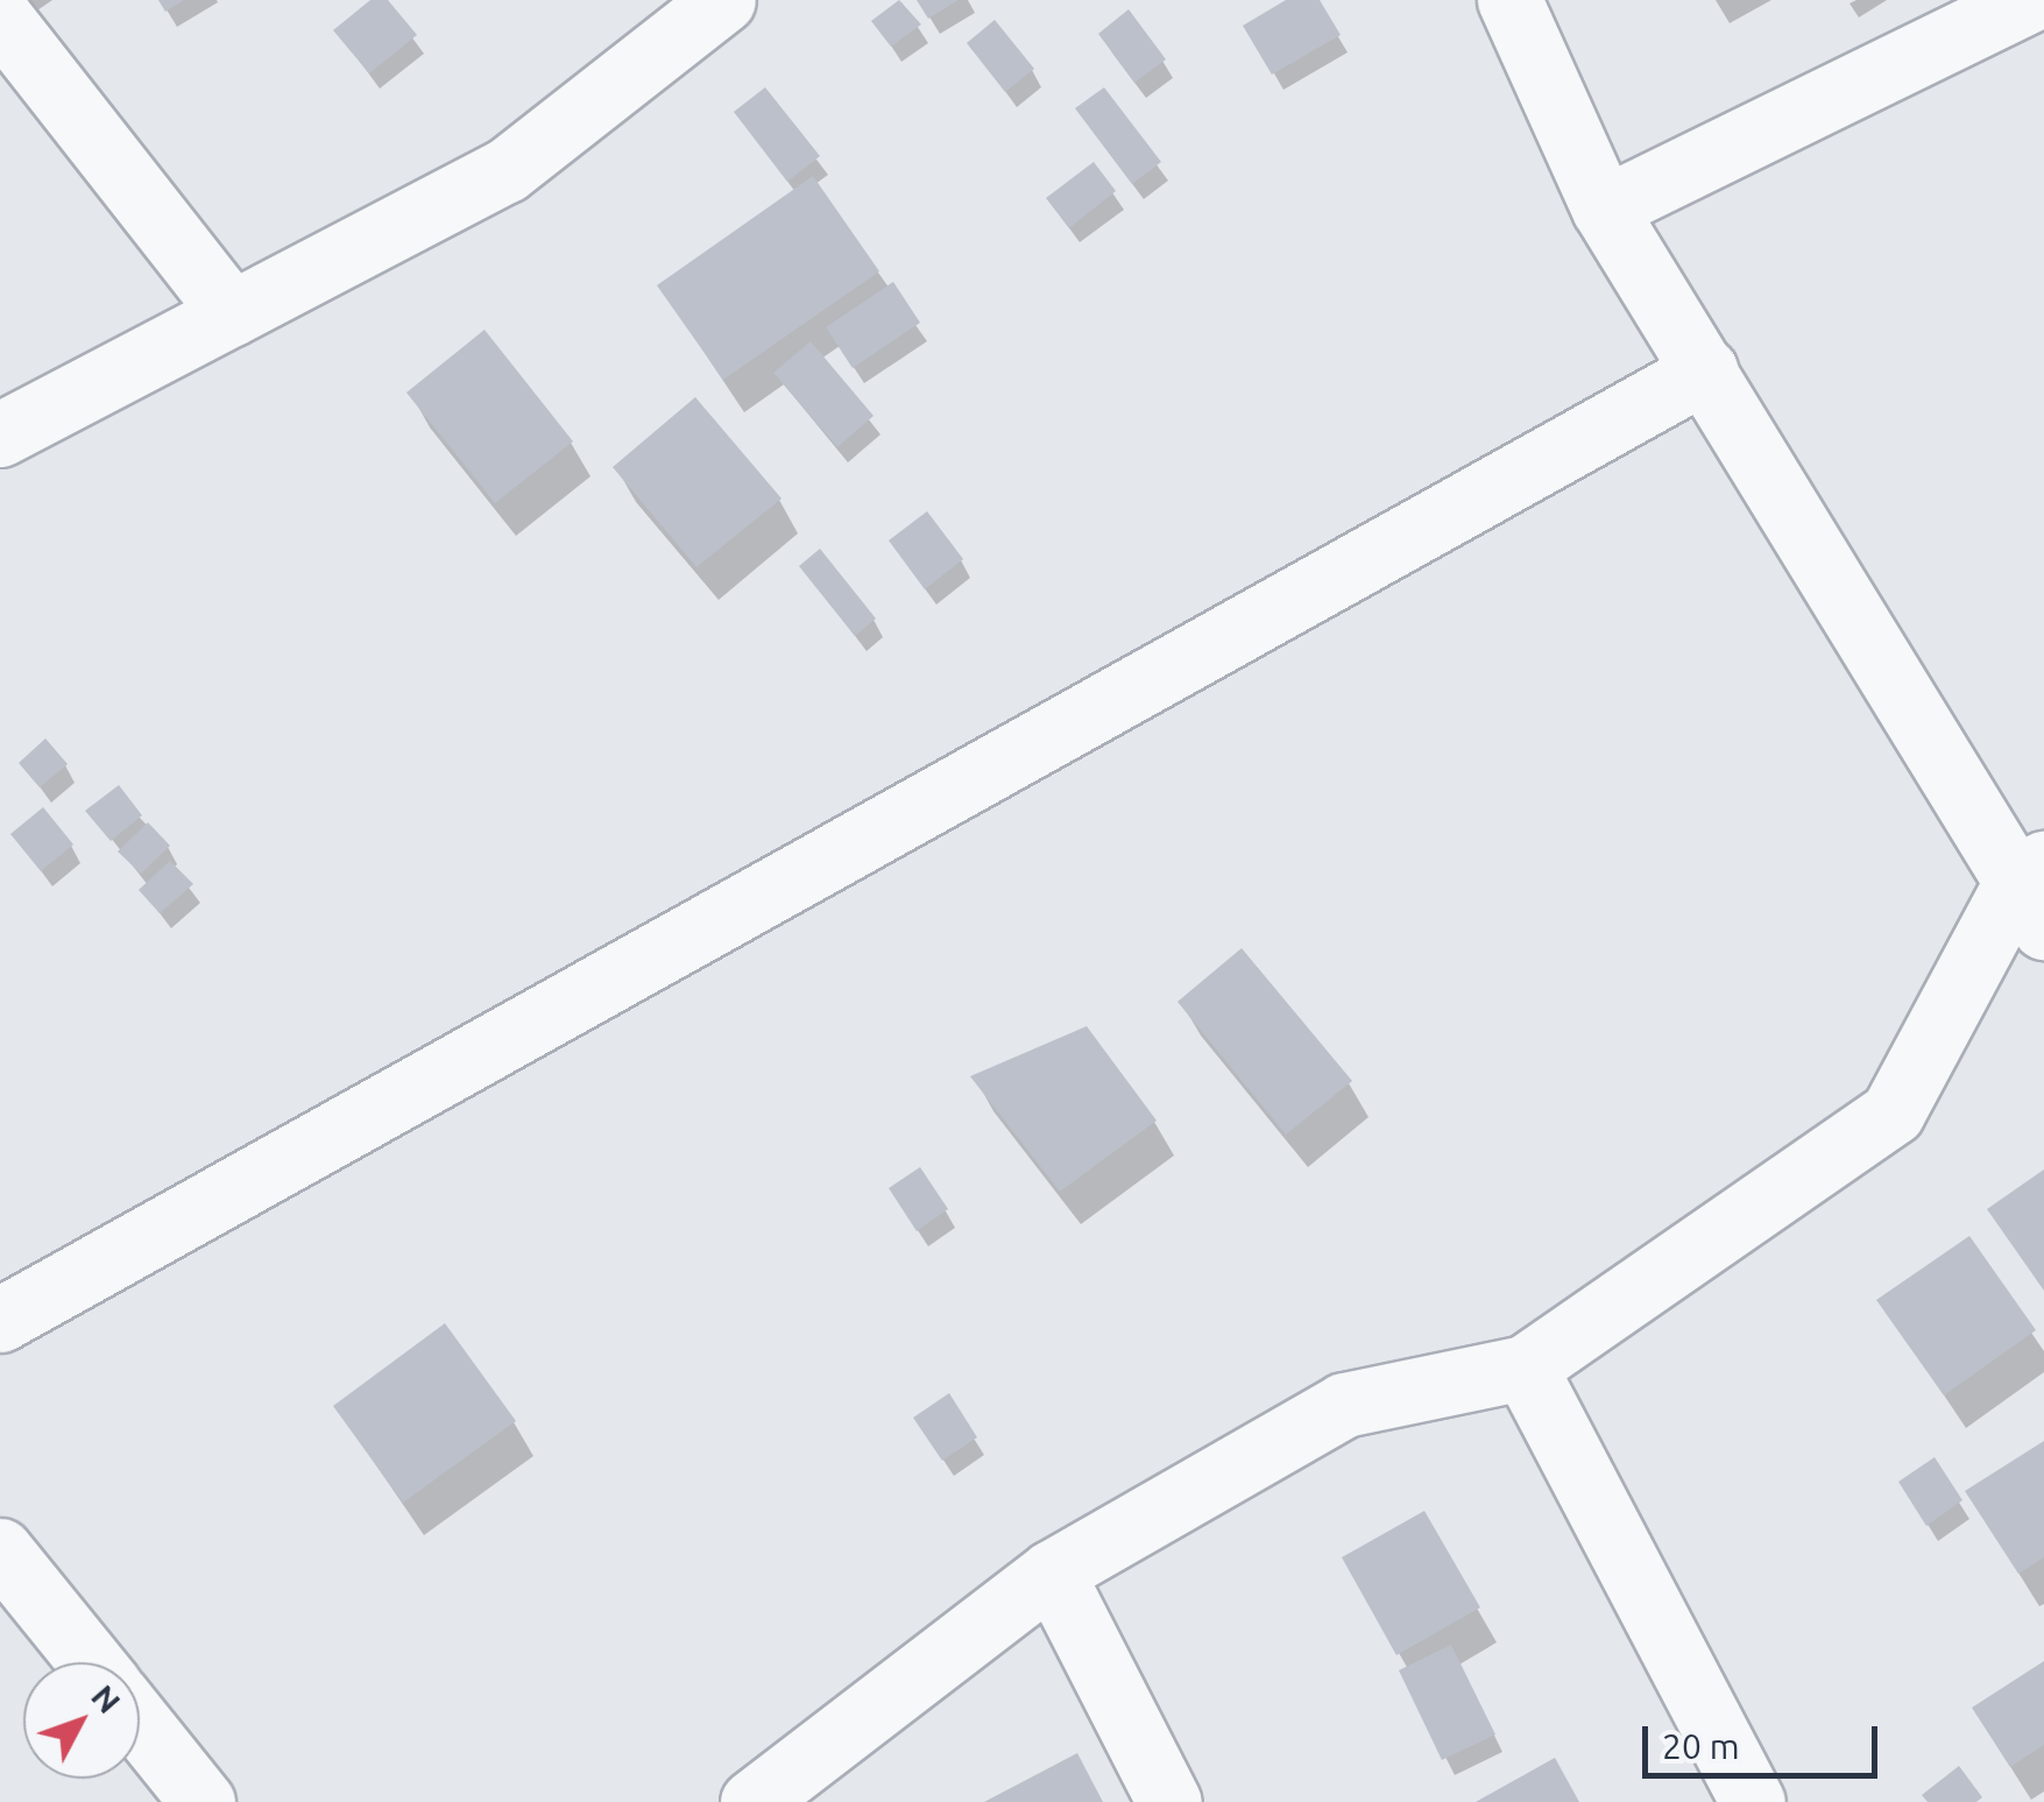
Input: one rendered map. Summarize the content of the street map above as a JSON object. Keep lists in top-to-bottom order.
{
  "scale_bar": "20 m",
  "north": "top right"
}
